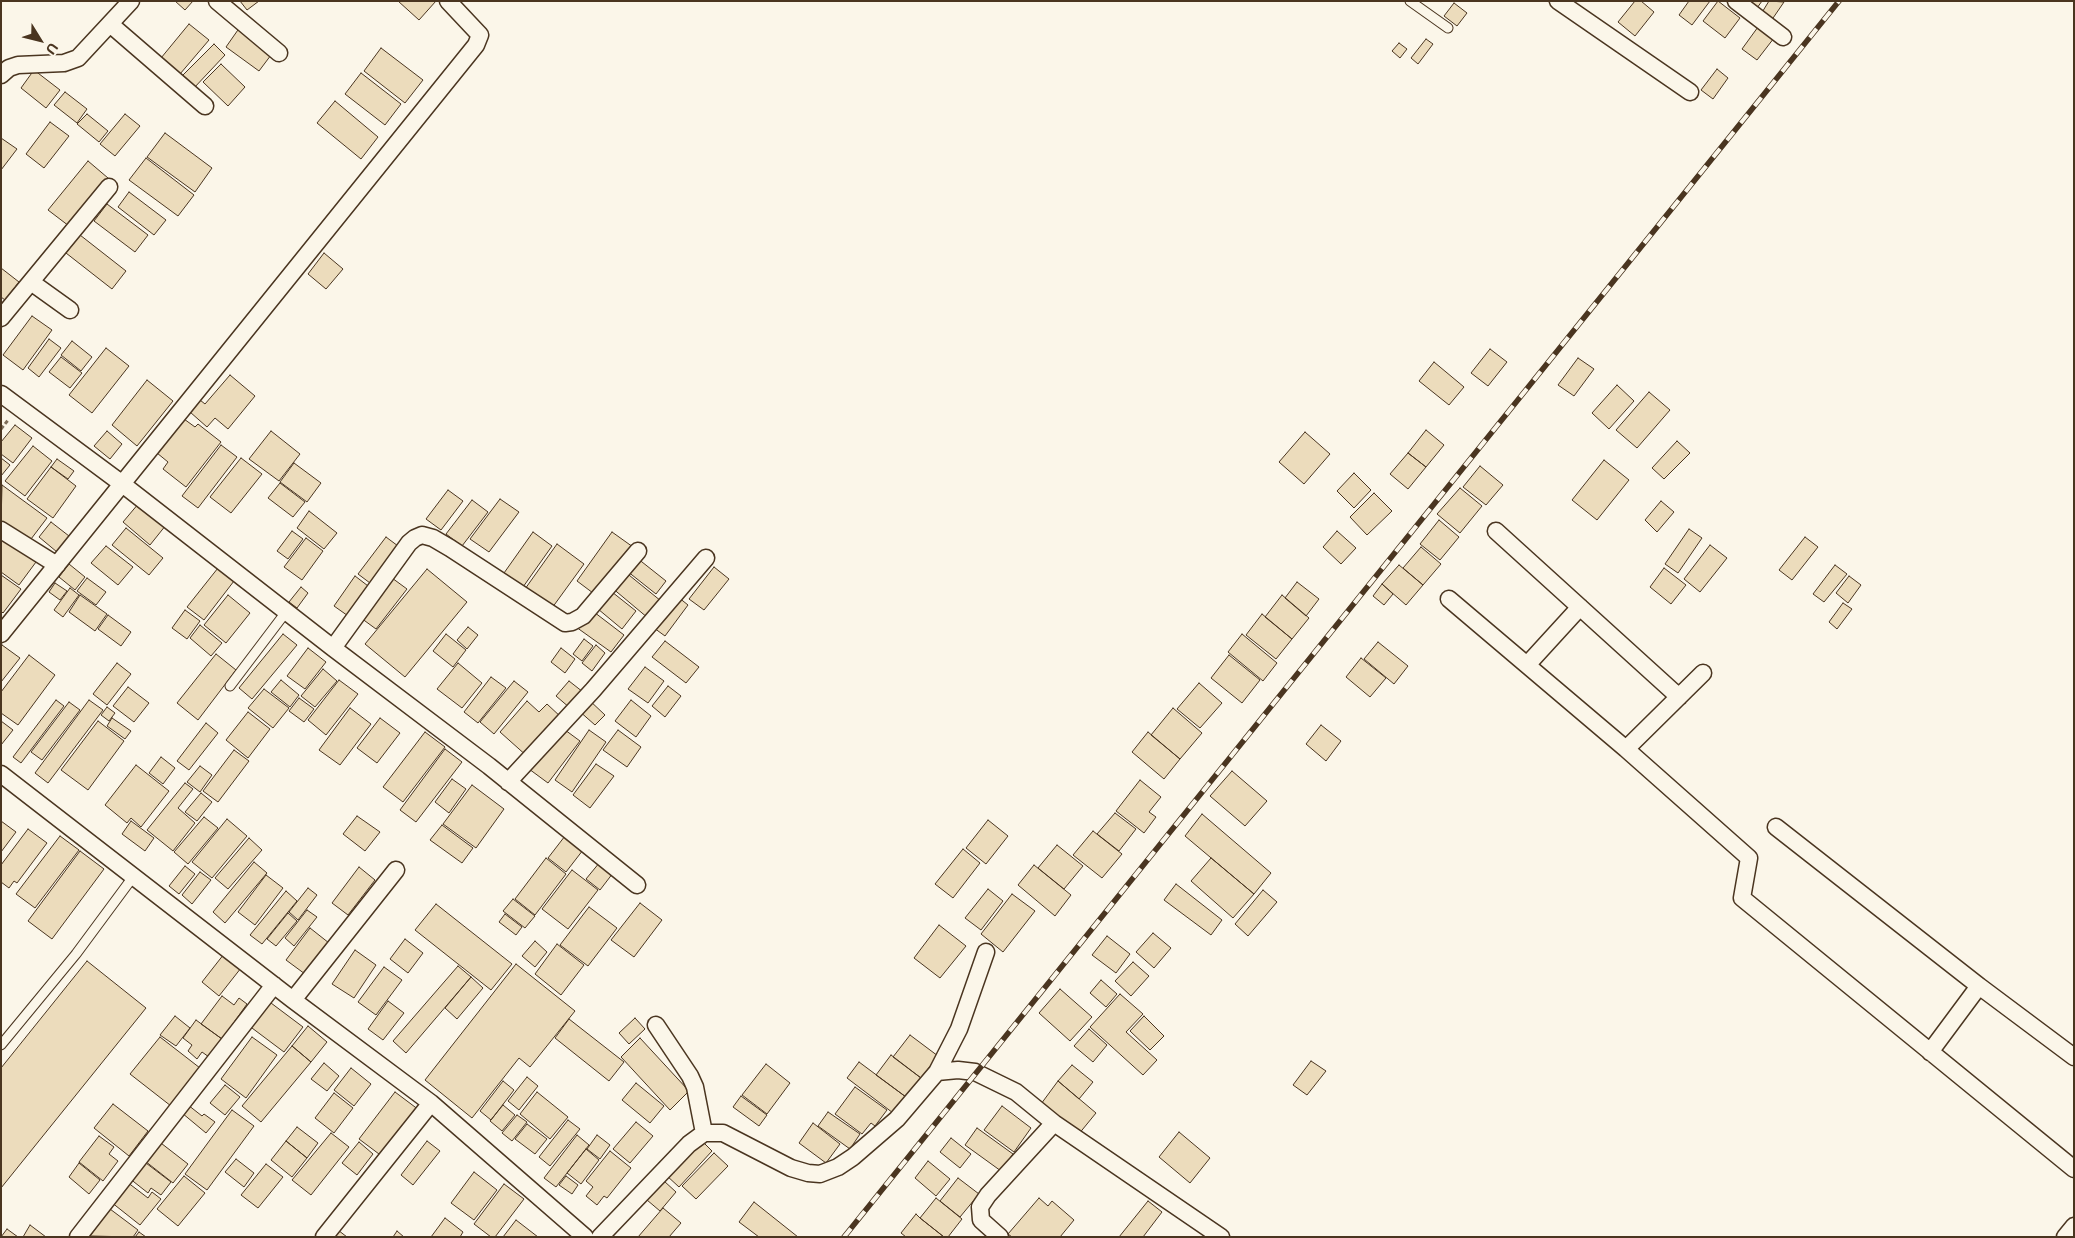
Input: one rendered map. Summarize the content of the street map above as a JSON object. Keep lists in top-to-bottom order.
{
  "north": "bottom right"
}
